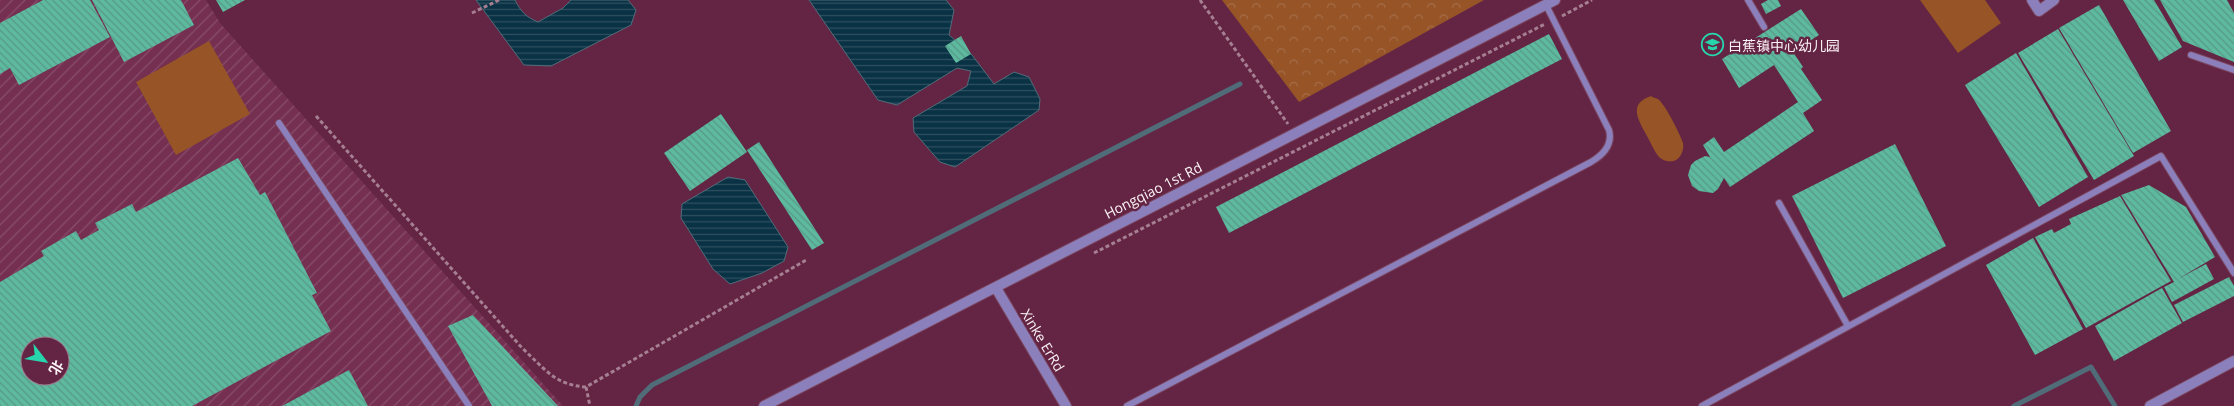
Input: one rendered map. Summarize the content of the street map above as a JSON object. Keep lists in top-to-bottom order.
{
  "streets": {
    "street": ["Hongqiao 1st Rd", "Xinke ErRd"]
  },
  "crossings": [
    ["Hongqiao 1st Rd", "Xinke ErRd"]
  ],
  "places": {
    "school or university": ["白蕉镇中心幼儿园"]
  },
  "north": "bottom right"
}
